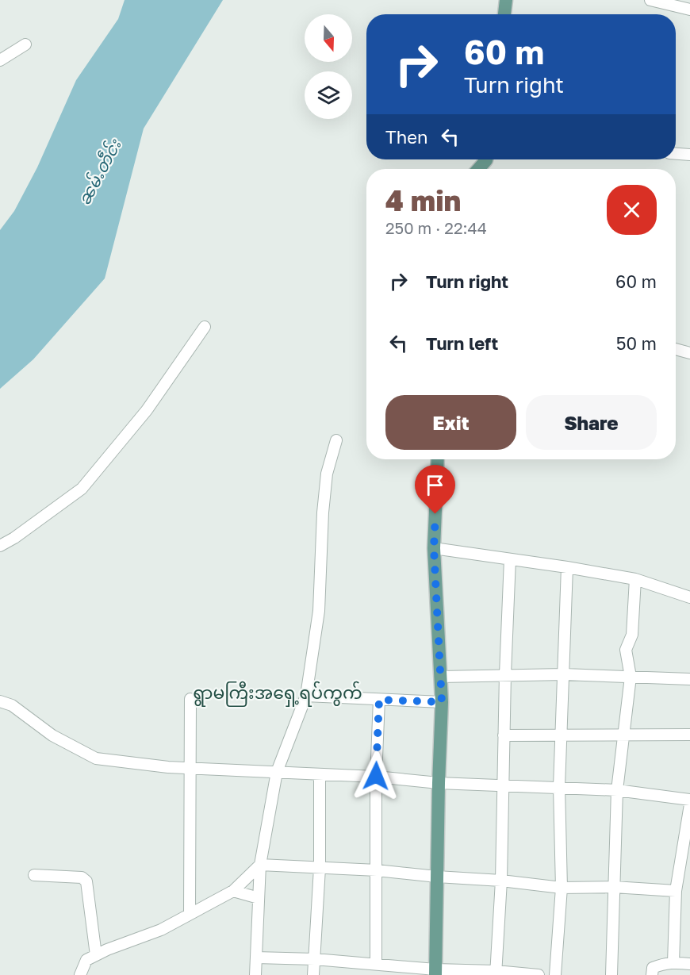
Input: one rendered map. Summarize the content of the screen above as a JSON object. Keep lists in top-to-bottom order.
{
  "districts": ["ရွာမကြီးအရှေ့ရပ်ကွက်"],
  "water": ["ၼမ်ႉတဵင်း"],
  "north": "bottom",
  "page": {
    "turn": ["60 m", "Turn right"],
    "then": "Then",
    "heading": ["4 min", "250 m · 22:44"],
    "list": [
      {
        "name": "Turn right",
        "value": "60 m"
      },
      {
        "name": "Turn left",
        "value": "50 m"
      }
    ],
    "buttons": ["Exit", "Share"]
  }
}
